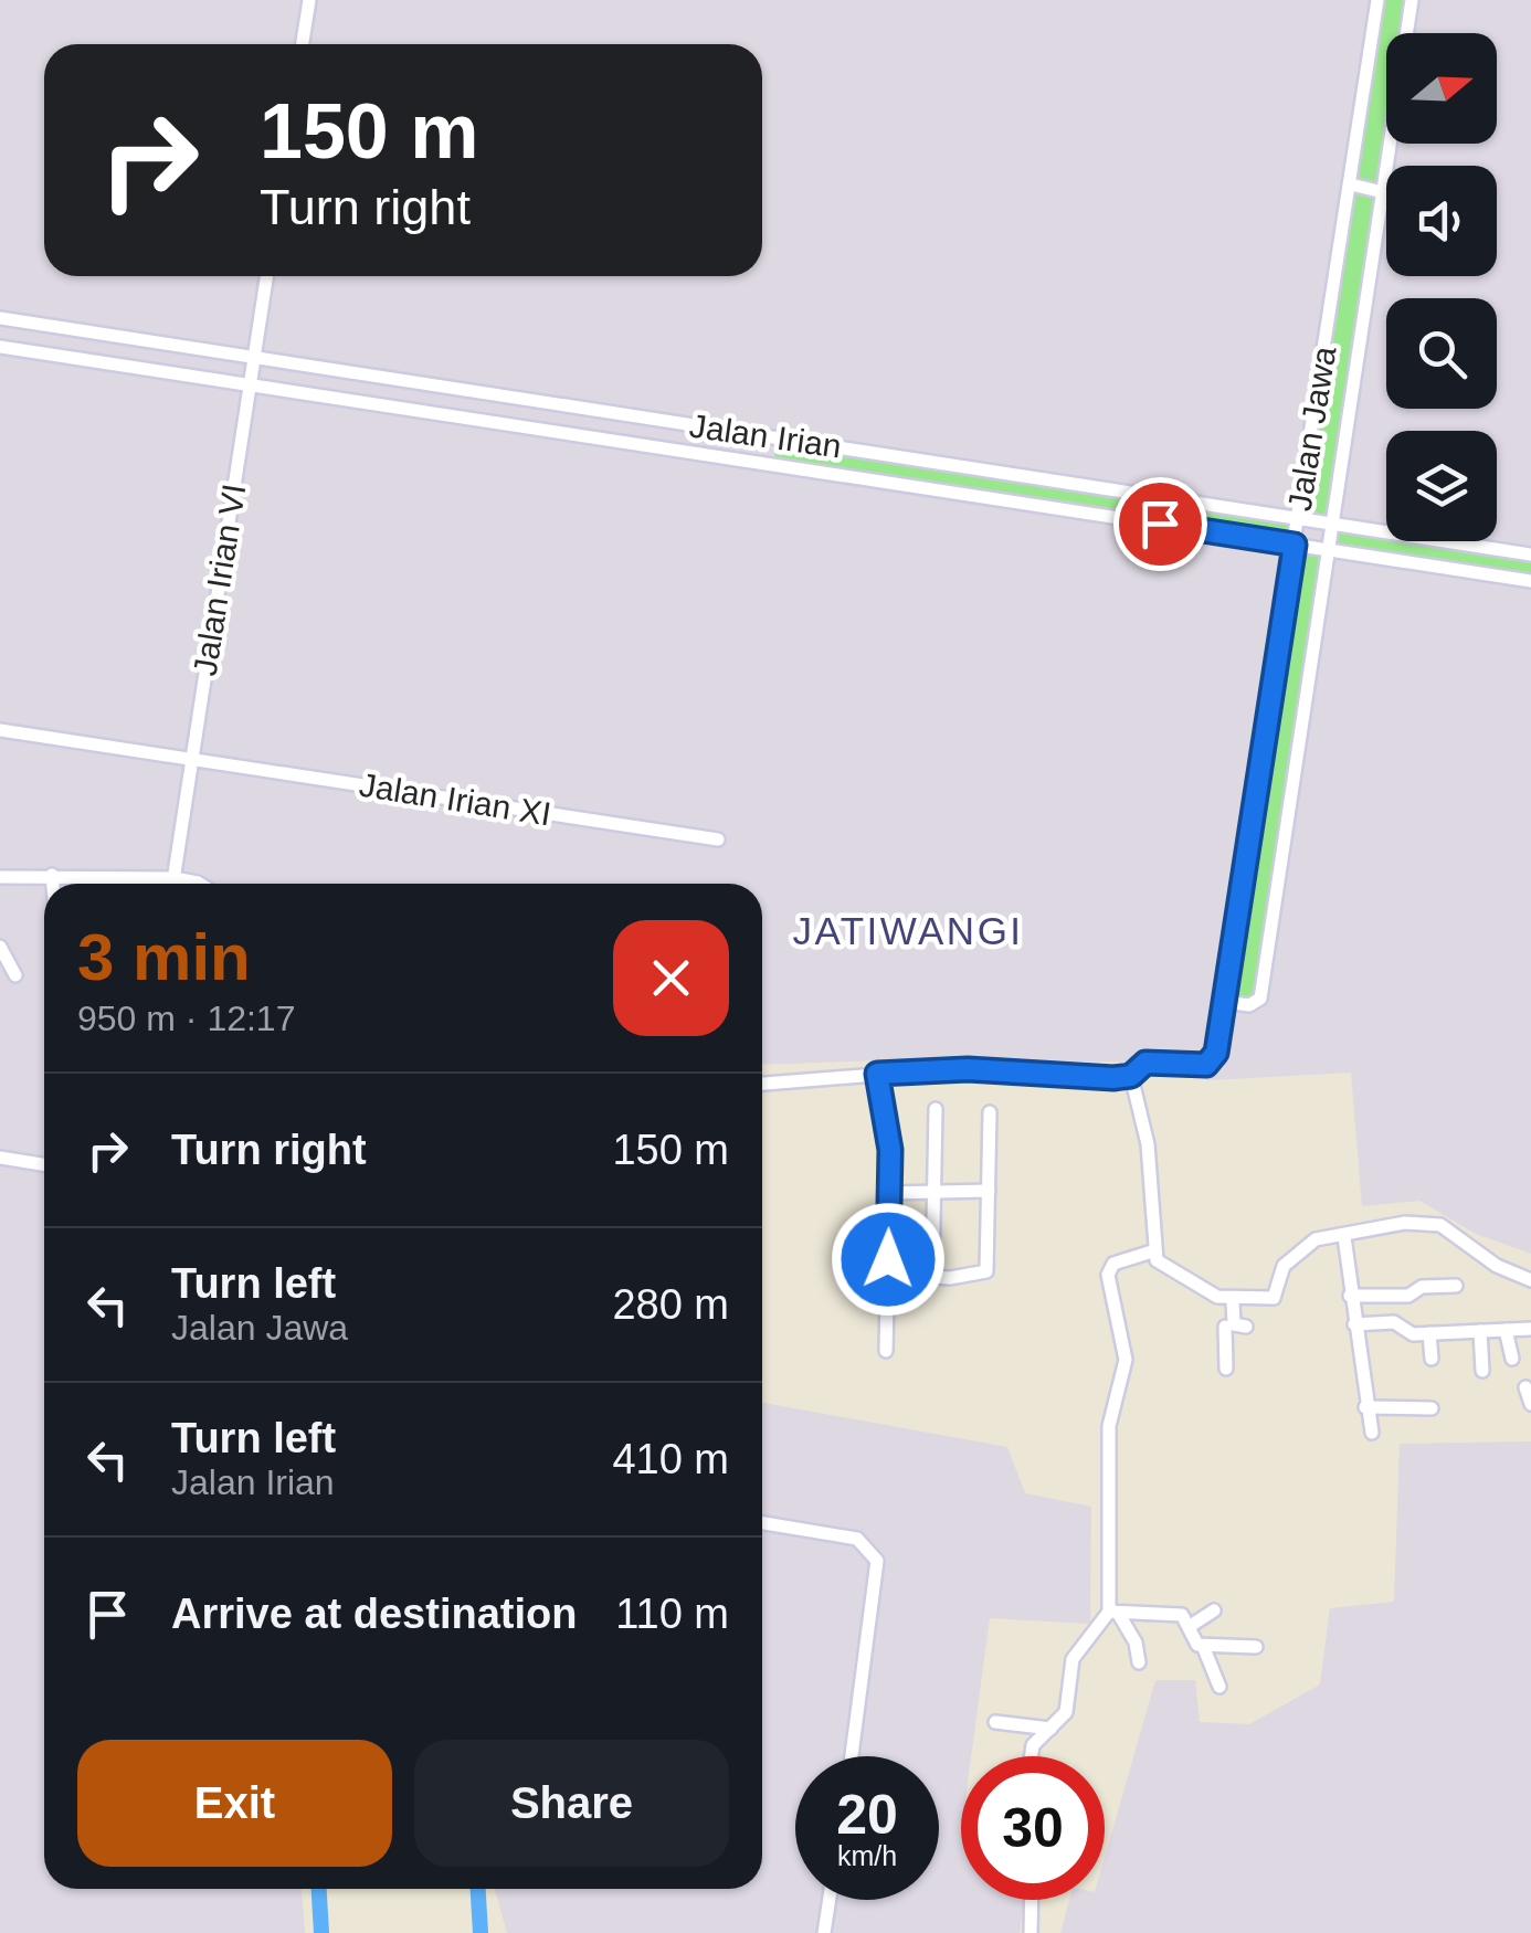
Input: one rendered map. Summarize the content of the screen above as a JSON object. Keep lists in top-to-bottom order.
{
  "streets": {
    "street": [
      "Jalan Jawa",
      "Jalan Irian",
      "Jalan Irian VI",
      "Jalan Irian XI"
    ]
  },
  "crossings": [
    ["Jalan Jawa", "Jalan Irian"],
    ["Jalan Irian", "Jalan Irian VI"],
    ["Jalan Irian VI", "Jalan Irian XI"]
  ],
  "districts": ["JATIWANGI"],
  "north": "right",
  "page": {
    "turn": ["150 m", "Turn right"],
    "heading": ["3 min", "950 m · 12:17"],
    "list": [
      {
        "name": "Turn right",
        "value": "150 m"
      },
      {
        "name": "Turn left",
        "note": "Jalan Jawa",
        "value": "280 m"
      },
      {
        "name": "Turn left",
        "note": "Jalan Irian",
        "value": "410 m"
      },
      {
        "name": "Arrive at destination",
        "value": "110 m"
      }
    ],
    "buttons": ["Exit", "Share"],
    "speed": "20 km/h",
    "limit": "30"
  }
}
